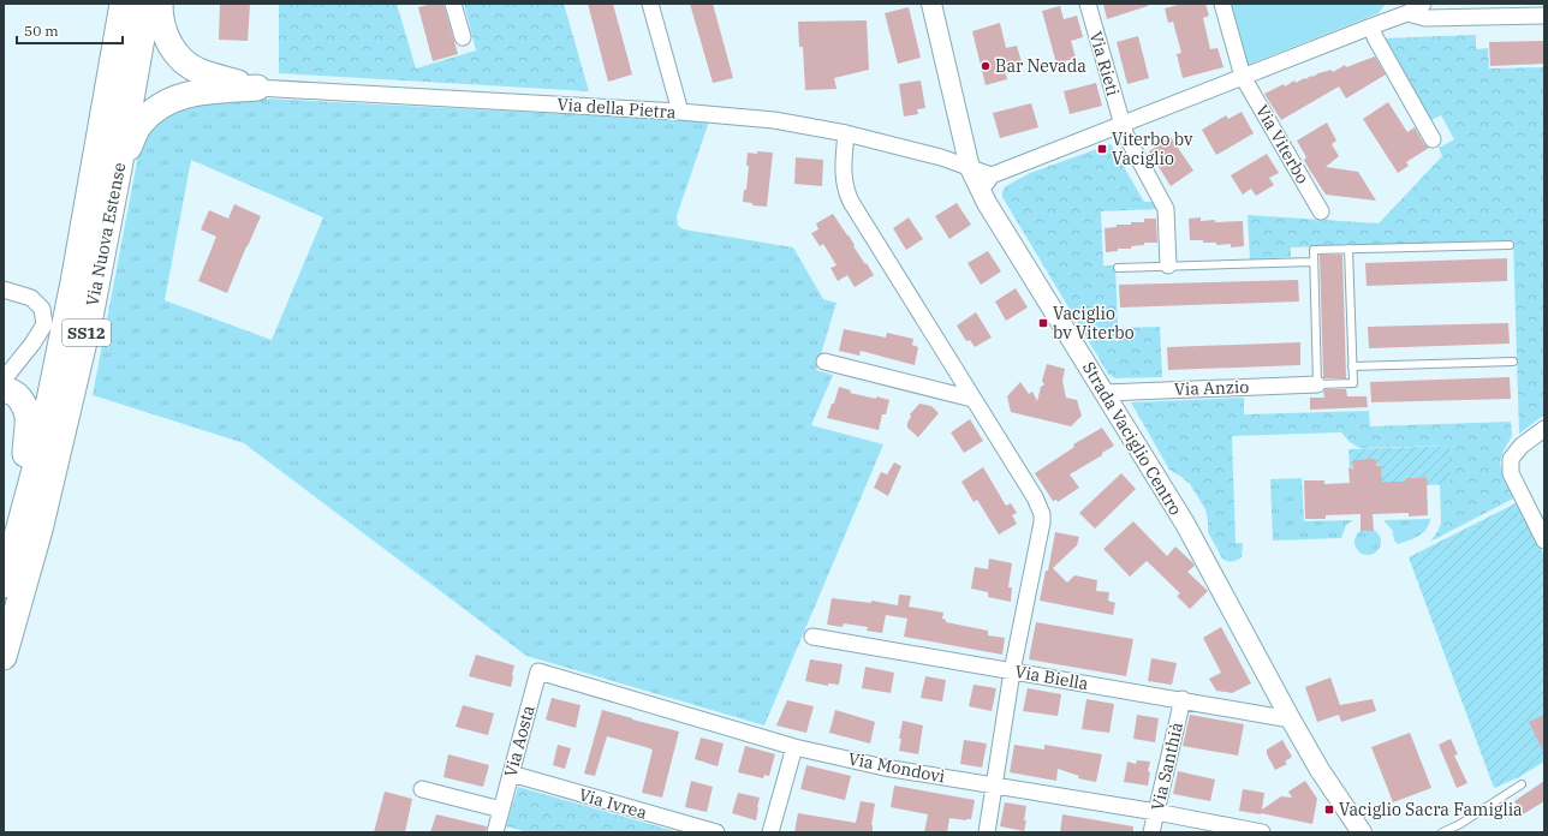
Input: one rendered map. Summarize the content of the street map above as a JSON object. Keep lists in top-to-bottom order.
{
  "streets": {
    "highway": ["Via Nuova Estense", "SS12"],
    "street": [
      "Via Rieti",
      "Via della Pietra",
      "Via Viterbo",
      "Via Anzio",
      "Strada Vaciglio Centro",
      "Via Biella",
      "Via Aosta",
      "Via Santhià",
      "Via Mondovì",
      "Via Ivrea"
    ]
  },
  "crossings": [
    ["Via della Pietra", "Strada Vaciglio Centro"],
    ["Via Anzio", "Strada Vaciglio Centro"],
    ["Strada Vaciglio Centro", "Via Biella"],
    ["Via Biella", "Via Santhià"],
    ["Via Aosta", "Via Mondovì"],
    ["Via Aosta", "Via Ivrea"],
    ["Via Santhià", "Via Mondovì"]
  ],
  "places": {
    "other": ["Bar Nevada"],
    "transit": ["Viterbo bv Vaciglio", "Vaciglio bv Viterbo", "Vaciglio Sacra Famiglia"]
  },
  "scale_bar": "50 m"
}
